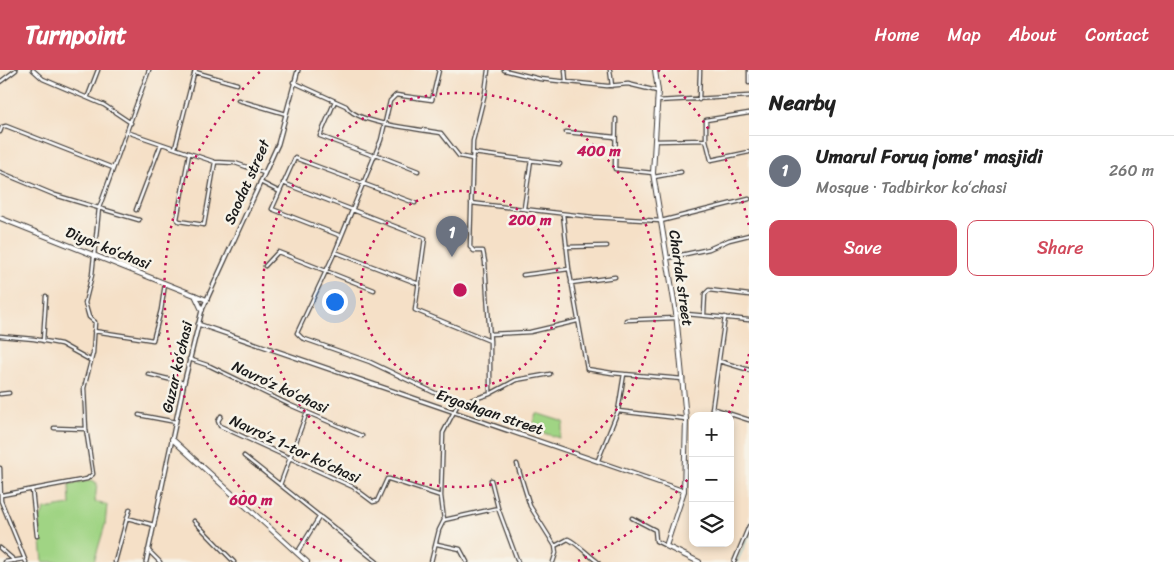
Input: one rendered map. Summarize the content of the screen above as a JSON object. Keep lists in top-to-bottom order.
{
  "streets": {
    "main road": ["Diyor koʻchasi", "Chartak street"],
    "street": [
      "Saodat street",
      "Guzar koʻchasi",
      "Navroʻz koʻchasi",
      "Ergashgan street",
      "Navroʻz 1-tor koʻchasi"
    ]
  },
  "crossings": [
    ["Saodat street", "Diyor koʻchasi"],
    ["Saodat street", "Guzar koʻchasi"],
    ["Diyor koʻchasi", "Guzar koʻchasi"],
    ["Chartak street", "Ergashgan street"],
    ["Guzar koʻchasi", "Navroʻz koʻchasi"],
    ["Guzar koʻchasi", "Ergashgan street"]
  ],
  "page": {
    "header": "Turnpoint",
    "nav": [
      "Home",
      "Map",
      "About",
      "Contact"
    ],
    "heading": "Nearby",
    "list": [
      {
        "mark": "1",
        "name": "Umarul Foruq jome' masjidi",
        "note": "Mosque · Tadbirkor koʻchasi",
        "value": "260 m"
      }
    ],
    "buttons": ["Save", "Share"],
    "pins": "1",
    "map_buttons": ["+", "−"]
  },
  "rings": ["400 m", "200 m", "600 m"]
}
